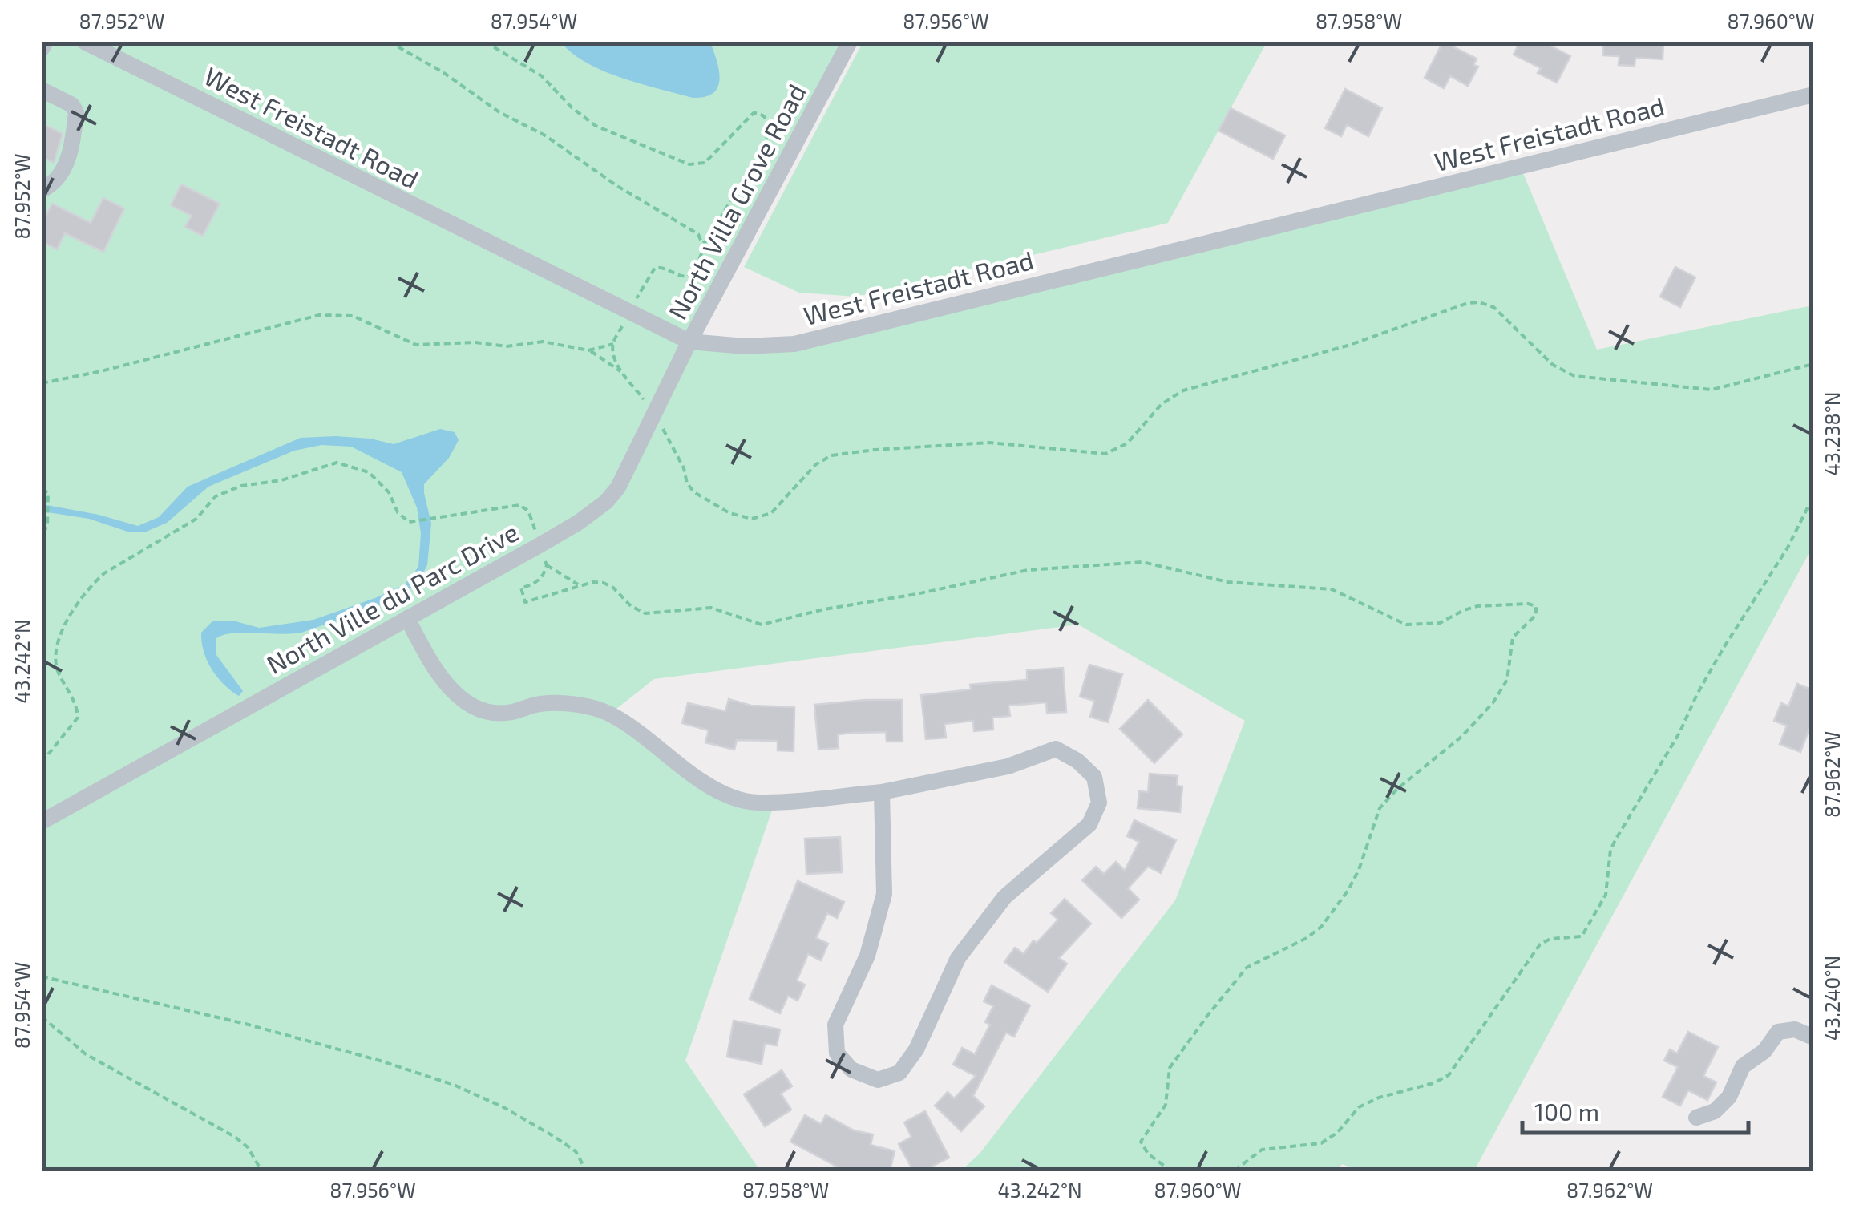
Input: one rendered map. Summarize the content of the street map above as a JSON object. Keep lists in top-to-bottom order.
{
  "streets": {
    "street": ["West Freistadt Road", "North Villa Grove Road", "North Ville du Parc Drive"]
  },
  "crossings": [
    ["West Freistadt Road", "North Villa Grove Road"],
    ["West Freistadt Road", "North Ville du Parc Drive"],
    ["North Villa Grove Road", "North Ville du Parc Drive"]
  ],
  "scale_bar": "100 m",
  "coordinates": [
    "87.952°W",
    "87.954°W",
    "87.956°W",
    "87.958°W",
    "87.960°W",
    "43.238°N",
    "43.242°N",
    "87.962°W",
    "43.240°N"
  ]
}
